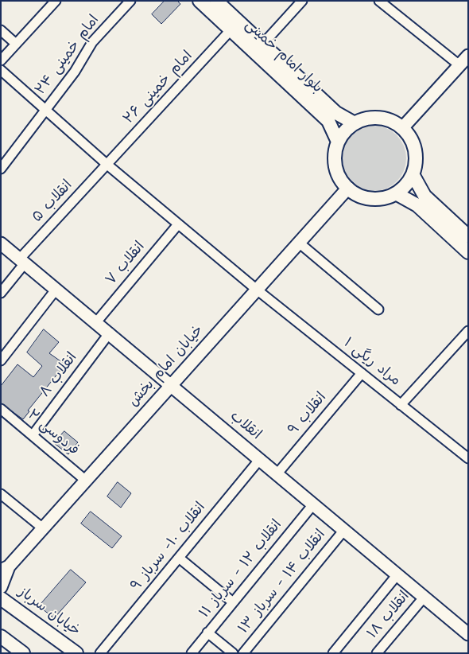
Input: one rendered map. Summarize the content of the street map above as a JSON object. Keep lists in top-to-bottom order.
{
  "streets": {
    "main road": ["بلوار امام خمینی", "خیابان سرباز"],
    "street": [
      "امام خمینی ۲۴",
      "امام خمینی ۲۶",
      "انقلاب ۵",
      "انقلاب ۷",
      "مراد ریگی ۱",
      "خیابان امام بخش",
      "انقلاب ۸",
      "انقلاب ۹",
      "انقلاب",
      "فردوسی ۲",
      "انقلاب ۱۰- سرباز ۹",
      "انقلاب ۱۲ - سرباز ۱۱",
      "انقلاب ۱۴ - سرباز ۱۳",
      "انقلاب ۱۸"
    ]
  },
  "crossings": [
    ["امام خمینی ۲۴", "مراد ریگی ۱"],
    ["بلوار امام خمینی", "امام خمینی ۲۶"],
    ["بلوار امام خمینی", "خیابان امام بخش"],
    ["امام خمینی ۲۶", "انقلاب ۵"],
    ["امام خمینی ۲۶", "مراد ریگی ۱"],
    ["انقلاب ۵", "مراد ریگی ۱"],
    ["انقلاب ۵", "انقلاب"],
    ["انقلاب ۷", "مراد ریگی ۱"],
    ["انقلاب ۷", "انقلاب"],
    ["مراد ریگی ۱", "خیابان امام بخش"],
    ["مراد ریگی ۱", "انقلاب ۹"],
    ["خیابان امام بخش", "انقلاب"],
    ["خیابان امام بخش", "فردوسی ۲"],
    ["انقلاب ۸", "انقلاب"],
    ["انقلاب ۸", "فردوسی ۲"],
    ["انقلاب ۹", "انقلاب"],
    ["انقلاب", "انقلاب ۱۰- سرباز ۹"],
    ["انقلاب", "انقلاب ۱۲ - سرباز ۱۱"],
    ["انقلاب", "انقلاب ۱۴ - سرباز ۱۳"],
    ["انقلاب", "انقلاب ۱۸"]
  ]
}
